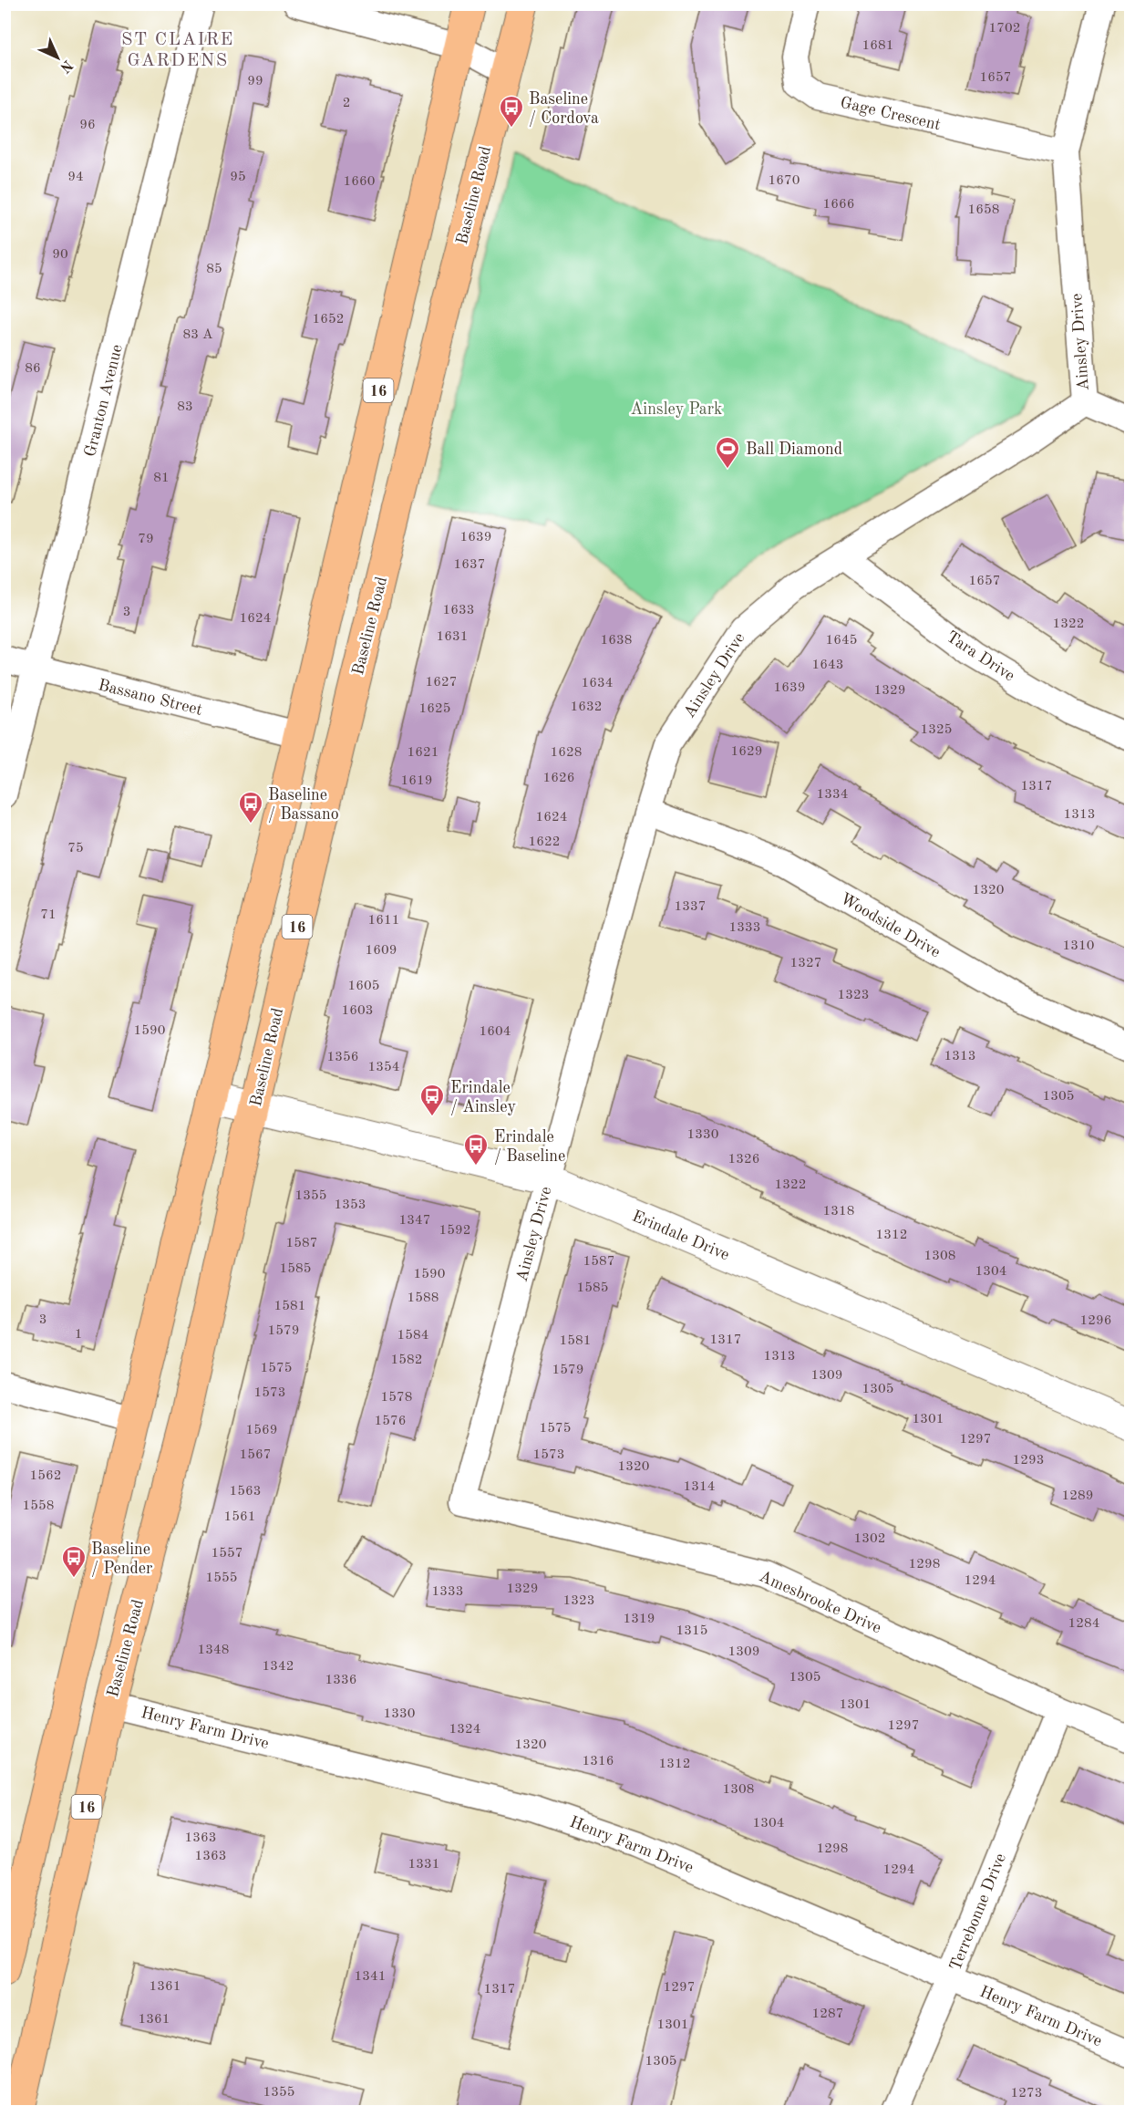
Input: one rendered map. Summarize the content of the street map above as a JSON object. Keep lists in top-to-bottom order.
{
  "streets": {
    "main road": ["Baseline Road", "16"],
    "street": [
      "Gage Crescent",
      "Ainsley Drive",
      "Granton Avenue",
      "Tara Drive",
      "Bassano Street",
      "Woodside Drive",
      "Erindale Drive",
      "Amesbrooke Drive",
      "Henry Farm Drive",
      "Terrebonne Drive"
    ]
  },
  "crossings": [
    ["Gage Crescent", "Ainsley Drive"],
    ["Baseline Road", "Erindale Drive"],
    ["Baseline Road", "Henry Farm Drive"],
    ["Ainsley Drive", "Tara Drive"],
    ["Ainsley Drive", "Woodside Drive"],
    ["Ainsley Drive", "Erindale Drive"],
    ["Ainsley Drive", "Amesbrooke Drive"],
    ["16", "Bassano Street"],
    ["16", "Erindale Drive"],
    ["Granton Avenue", "Bassano Street"],
    ["Amesbrooke Drive", "Terrebonne Drive"],
    ["Henry Farm Drive", "Terrebonne Drive"]
  ],
  "districts": ["ST CLAIRE GARDENS"],
  "parks": ["Ainsley Park"],
  "places": {
    "bus stop": [
      "Baseline / Cordova",
      "Baseline / Bassano",
      "Erindale / Ainsley",
      "Erindale / Baseline",
      "Baseline / Pender"
    ],
    "sports": ["Ball Diamond"]
  },
  "house_numbers": [
    "1702",
    "1681",
    "1657",
    "99",
    "2",
    "96",
    "94",
    "95",
    "1670",
    "1660",
    "1666",
    "1658",
    "90",
    "85",
    "1652",
    "83 A",
    "86",
    "83",
    "81",
    "1639",
    "79",
    "1637",
    "1657",
    "1633",
    "3",
    "1624",
    "1322",
    "1631",
    "1638",
    "1645",
    "1643",
    "1627",
    "1634",
    "1639",
    "1329",
    "1632",
    "1625",
    "1325",
    "1629",
    "1621",
    "1628",
    "1626",
    "1619",
    "1317",
    "1334",
    "1313",
    "1624",
    "1622",
    "75",
    "1320",
    "1337",
    "71",
    "1611",
    "1333",
    "1310",
    "1609",
    "1327",
    "1605",
    "1323",
    "1603",
    "1590",
    "1604",
    "1313",
    "1356",
    "1354",
    "1305",
    "1330",
    "1326",
    "1322",
    "1355",
    "1353",
    "1318",
    "1347",
    "1592",
    "1312",
    "1587",
    "1308",
    "1587",
    "1585",
    "1304",
    "1590",
    "1585",
    "1588",
    "1581",
    "3",
    "1296",
    "1579",
    "1",
    "1584",
    "1317",
    "1581",
    "1313",
    "1582",
    "1575",
    "1579",
    "1309",
    "1305",
    "1573",
    "1578",
    "1301",
    "1576",
    "1575",
    "1569",
    "1297",
    "1567",
    "1573",
    "1293",
    "1320",
    "1562",
    "1314",
    "1563",
    "1289",
    "1558",
    "1561",
    "1302",
    "1557",
    "1298",
    "1555",
    "1294",
    "1329",
    "1333",
    "1323",
    "1319",
    "1284",
    "1315",
    "1348",
    "1309",
    "1342",
    "1305",
    "1336",
    "1301",
    "1330",
    "1297",
    "1324",
    "1320",
    "1316",
    "1312",
    "1308",
    "1304",
    "1363",
    "1298",
    "1363",
    "1331",
    "1294",
    "1341",
    "1361",
    "1297",
    "1317",
    "1287",
    "1361",
    "1301",
    "1305",
    "1355",
    "1273"
  ],
  "north": "bottom right"
}
